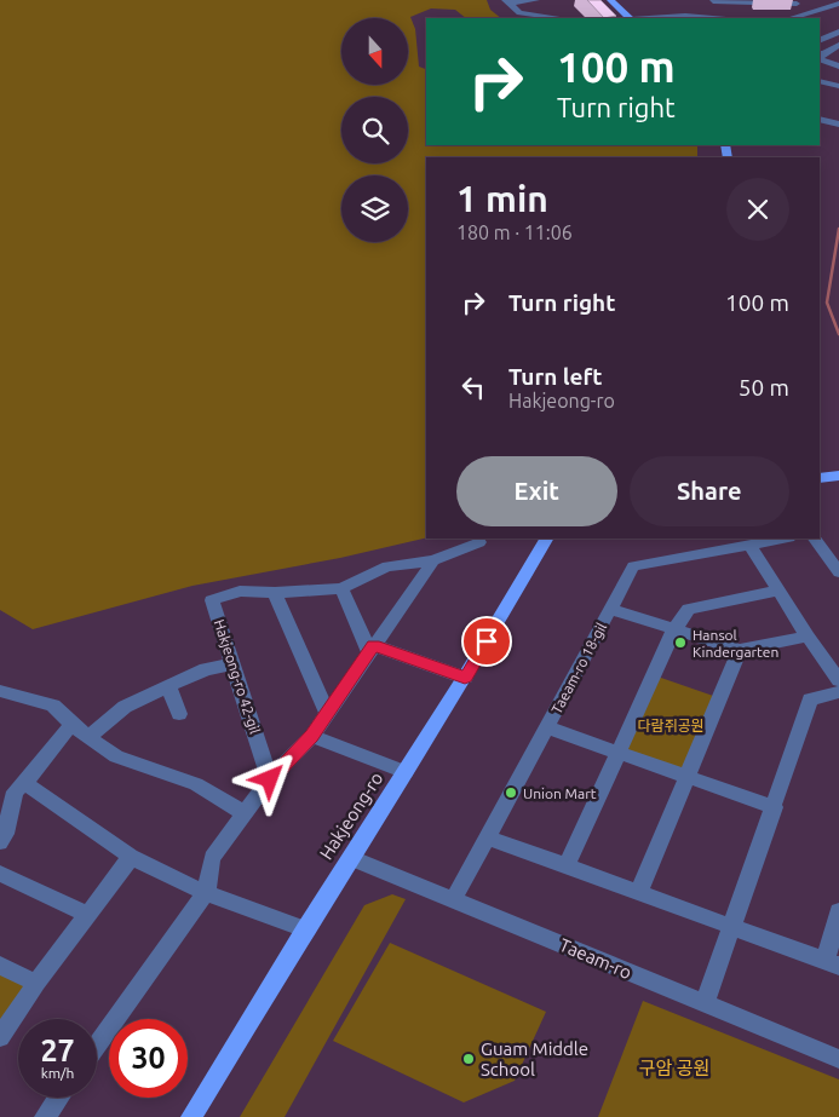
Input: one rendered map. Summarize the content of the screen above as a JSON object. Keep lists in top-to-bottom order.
{
  "streets": {
    "main road": ["Hakjeong-ro"],
    "street": ["Taeam-ro 18-gil", "Hakjeong-ro 42-gil", "Taeam-ro"]
  },
  "crossings": [
    ["Taeam-ro 18-gil", "Taeam-ro"],
    ["Hakjeong-ro", "Taeam-ro"]
  ],
  "parks": ["다람쥐공원", "구암 공원"],
  "places": ["Hansol Kindergarten", "Union Mart", "Guam Middle School"],
  "north": "bottom",
  "page": {
    "turn": ["100 m", "Turn right"],
    "heading": ["1 min", "180 m · 11:06"],
    "list": [
      {
        "name": "Turn right",
        "value": "100 m"
      },
      {
        "name": "Turn left",
        "note": "Hakjeong-ro",
        "value": "50 m"
      }
    ],
    "buttons": ["Exit", "Share"],
    "speed": "27 km/h",
    "limit": "30"
  }
}
